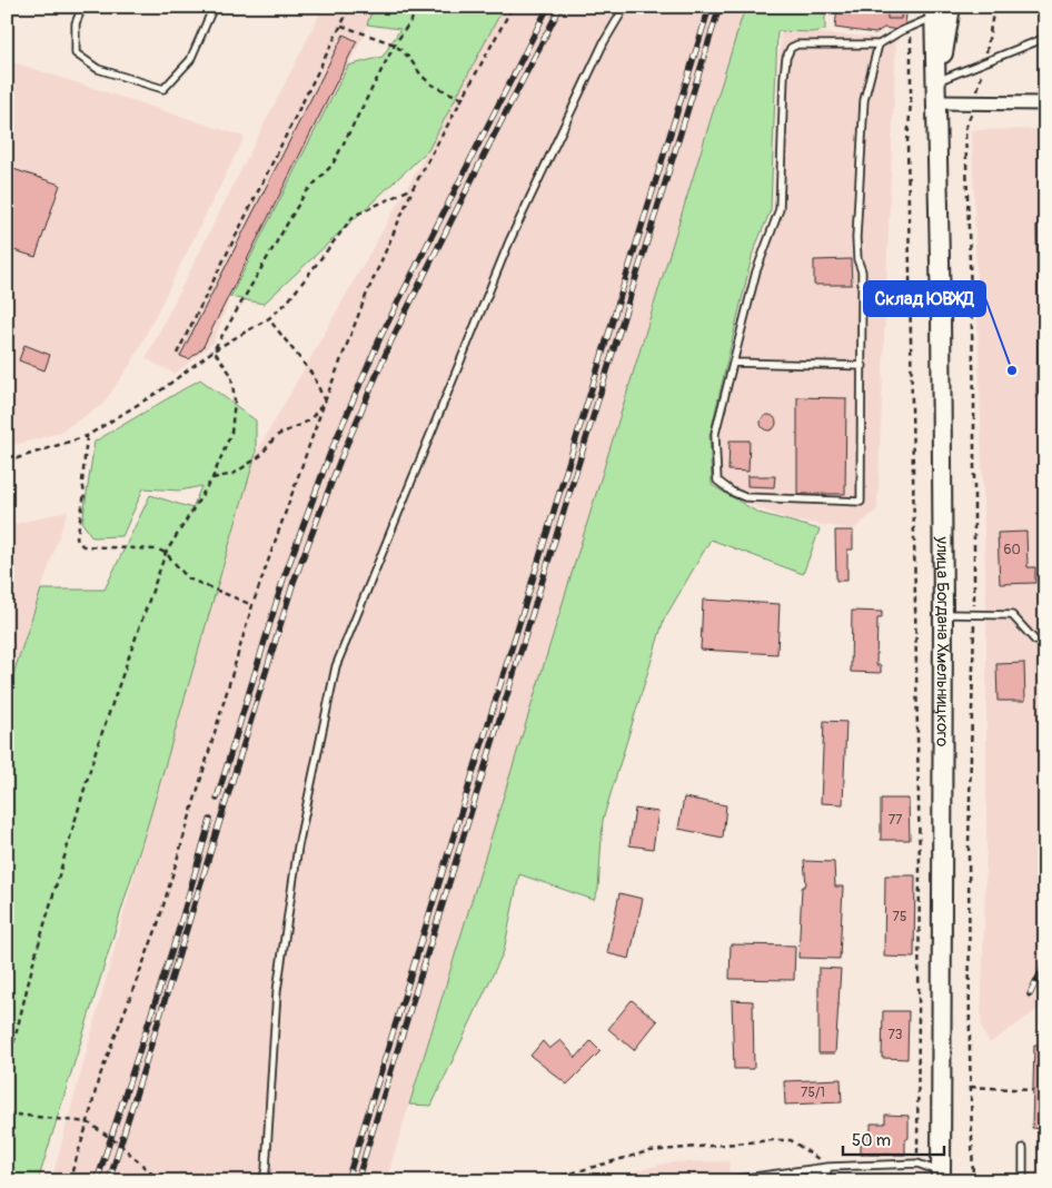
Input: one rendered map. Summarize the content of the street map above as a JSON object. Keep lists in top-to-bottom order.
{
  "streets": {
    "main road": ["улица Богдана Хмельницкого"]
  },
  "places": ["Склад ЮВЖД"],
  "house_numbers": [
    "60",
    "77",
    "75",
    "73",
    "75/1"
  ],
  "scale_bar": "50 m"
}
